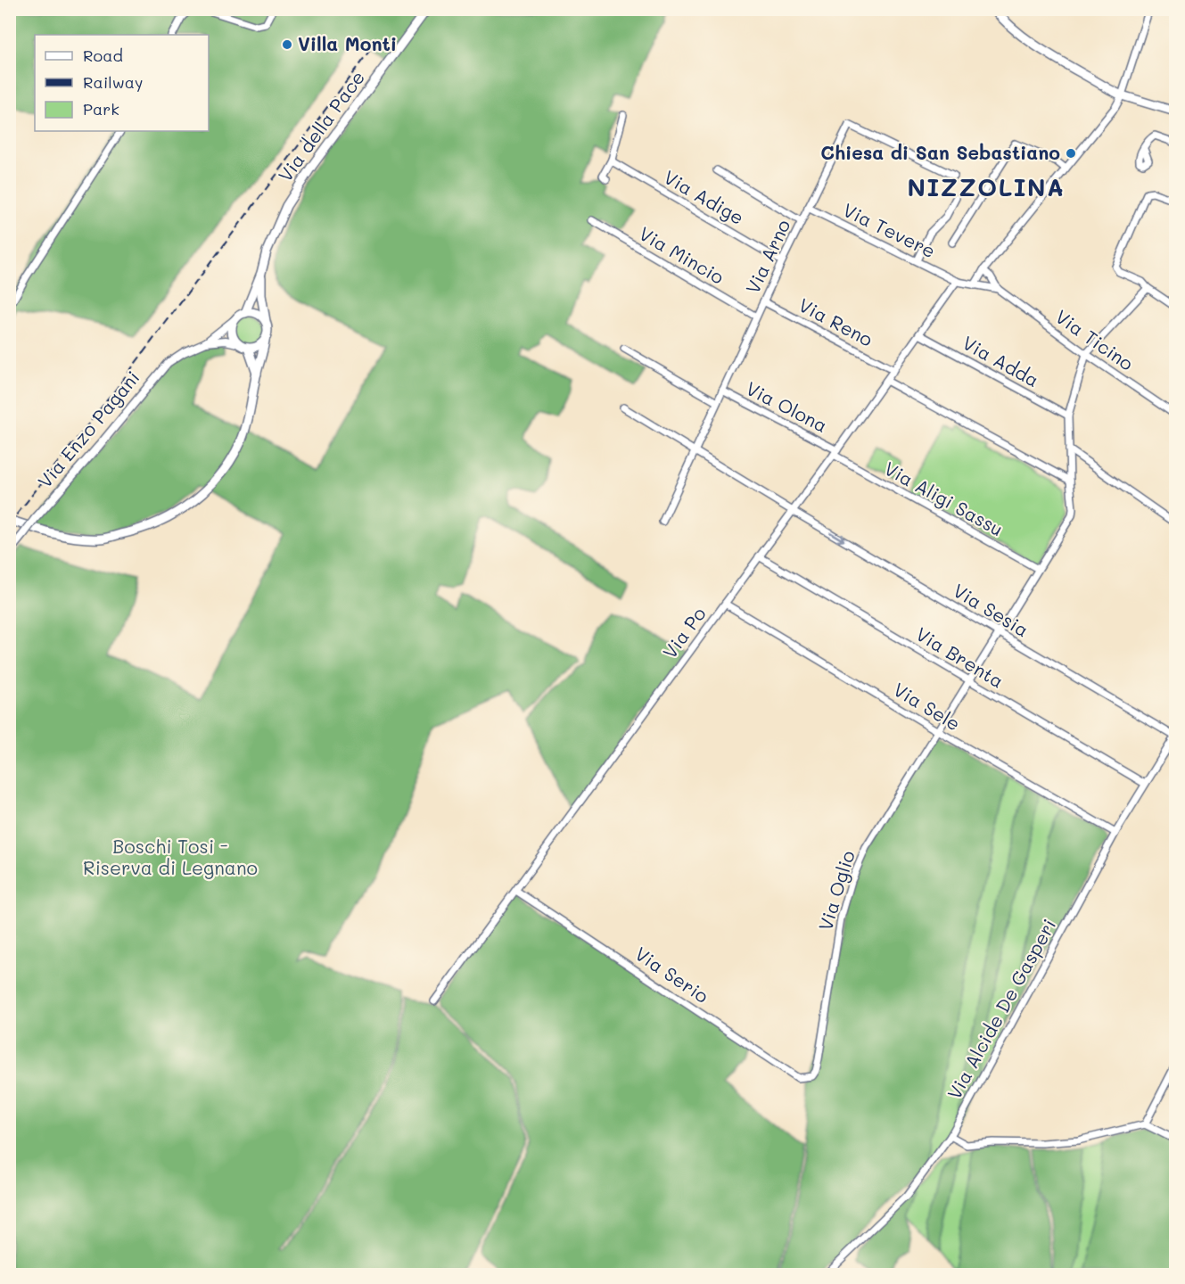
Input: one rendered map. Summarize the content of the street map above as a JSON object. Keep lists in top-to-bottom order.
{
  "streets": {
    "main road": ["Via della Pace"],
    "street": [
      "Via Adige",
      "Via Tevere",
      "Via Mincio",
      "Via Arno",
      "Via Reno",
      "Via Ticino",
      "Via Adda",
      "Via Olona",
      "Via Enzo Pagani",
      "Via Aligi Sassu",
      "Via Sesia",
      "Via Po",
      "Via Brenta",
      "Via Sele",
      "Via Oglio",
      "Via Serio",
      "Via Alcide De Gasperi"
    ]
  },
  "crossings": [
    ["Via della Pace", "Via Enzo Pagani"],
    ["Via Adige", "Via Arno"],
    ["Via Tevere", "Via Arno"],
    ["Via Tevere", "Via Ticino"],
    ["Via Tevere", "Via Po"],
    ["Via Mincio", "Via Arno"],
    ["Via Arno", "Via Reno"],
    ["Via Arno", "Via Olona"],
    ["Via Arno", "Via Sesia"],
    ["Via Reno", "Via Po"],
    ["Via Ticino", "Via Oglio"],
    ["Via Adda", "Via Po"],
    ["Via Adda", "Via Oglio"],
    ["Via Olona", "Via Aligi Sassu"],
    ["Via Olona", "Via Po"],
    ["Via Aligi Sassu", "Via Po"],
    ["Via Aligi Sassu", "Via Oglio"],
    ["Via Sesia", "Via Po"],
    ["Via Sesia", "Via Oglio"],
    ["Via Sesia", "Via Alcide De Gasperi"],
    ["Via Po", "Via Brenta"],
    ["Via Po", "Via Sele"],
    ["Via Po", "Via Serio"],
    ["Via Brenta", "Via Oglio"],
    ["Via Brenta", "Via Alcide De Gasperi"],
    ["Via Sele", "Via Oglio"],
    ["Via Sele", "Via Alcide De Gasperi"],
    ["Via Oglio", "Via Serio"]
  ],
  "one_way": ["Via Sesia"],
  "districts": ["NIZZOLINA"],
  "parks": ["Boschi Tosi - Riserva di Legnano"],
  "places": ["Villa Monti", "Chiesa di San Sebastiano"],
  "legend": ["Road", "Railway", "Park"]
}
